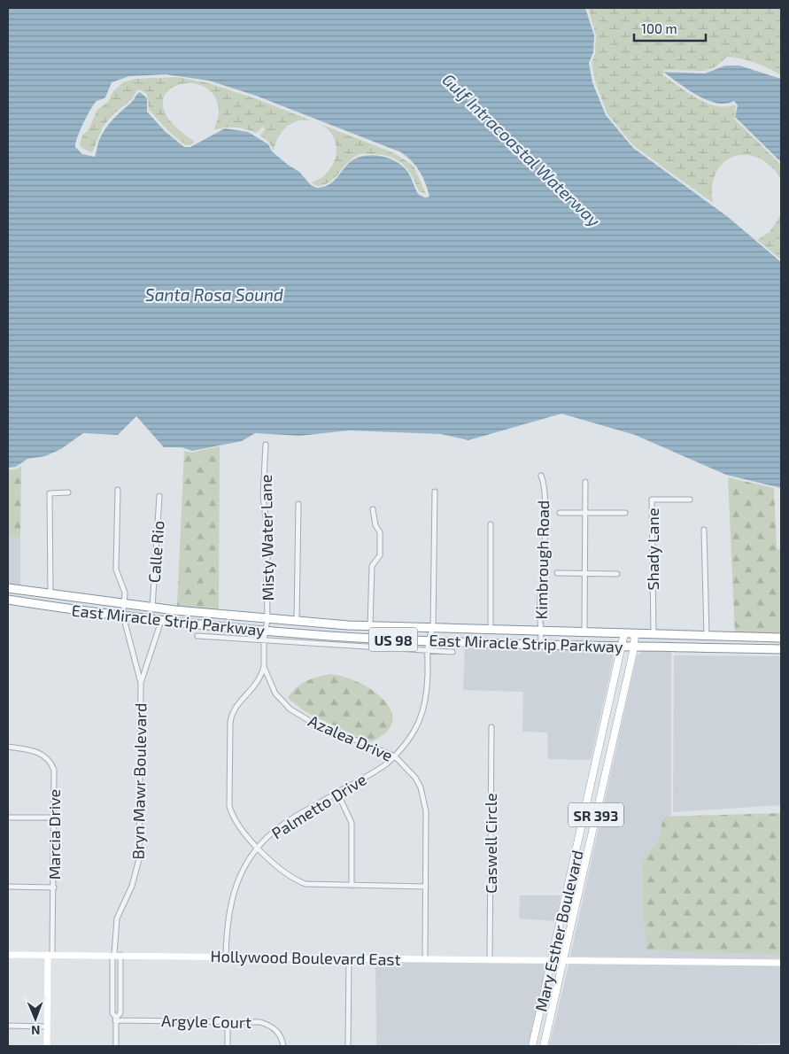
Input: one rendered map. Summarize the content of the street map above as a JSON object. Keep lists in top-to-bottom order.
{
  "streets": {
    "highway": ["East Miracle Strip Parkway", "US 98"],
    "main road": ["SR 393", "Mary Esther Boulevard"],
    "street": [
      "Misty Water Lane",
      "Shady Lane",
      "Calle Rio",
      "Kimbrough Road",
      "Azalea Drive",
      "Bryn Mawr Boulevard",
      "Palmetto Drive",
      "Marcia Drive",
      "Caswell Circle",
      "Hollywood Boulevard East",
      "Argyle Court"
    ]
  },
  "crossings": [
    ["Misty Water Lane", "East Miracle Strip Parkway"],
    ["Misty Water Lane", "Azalea Drive"],
    ["Shady Lane", "East Miracle Strip Parkway"],
    ["Calle Rio", "East Miracle Strip Parkway"],
    ["Kimbrough Road", "East Miracle Strip Parkway"],
    ["East Miracle Strip Parkway", "Azalea Drive"],
    ["East Miracle Strip Parkway", "Bryn Mawr Boulevard"],
    ["East Miracle Strip Parkway", "Palmetto Drive"],
    ["East Miracle Strip Parkway", "Mary Esther Boulevard"],
    ["Azalea Drive", "Palmetto Drive"],
    ["Azalea Drive", "Hollywood Boulevard East"],
    ["Bryn Mawr Boulevard", "Hollywood Boulevard East"],
    ["Bryn Mawr Boulevard", "Argyle Court"],
    ["Palmetto Drive", "Hollywood Boulevard East"],
    ["Marcia Drive", "Hollywood Boulevard East"],
    ["Caswell Circle", "Hollywood Boulevard East"],
    ["Mary Esther Boulevard", "Hollywood Boulevard East"]
  ],
  "water": ["Gulf Intracoastal Waterway", "Santa Rosa Sound"],
  "scale_bar": "100 m",
  "north": "bottom"
}
